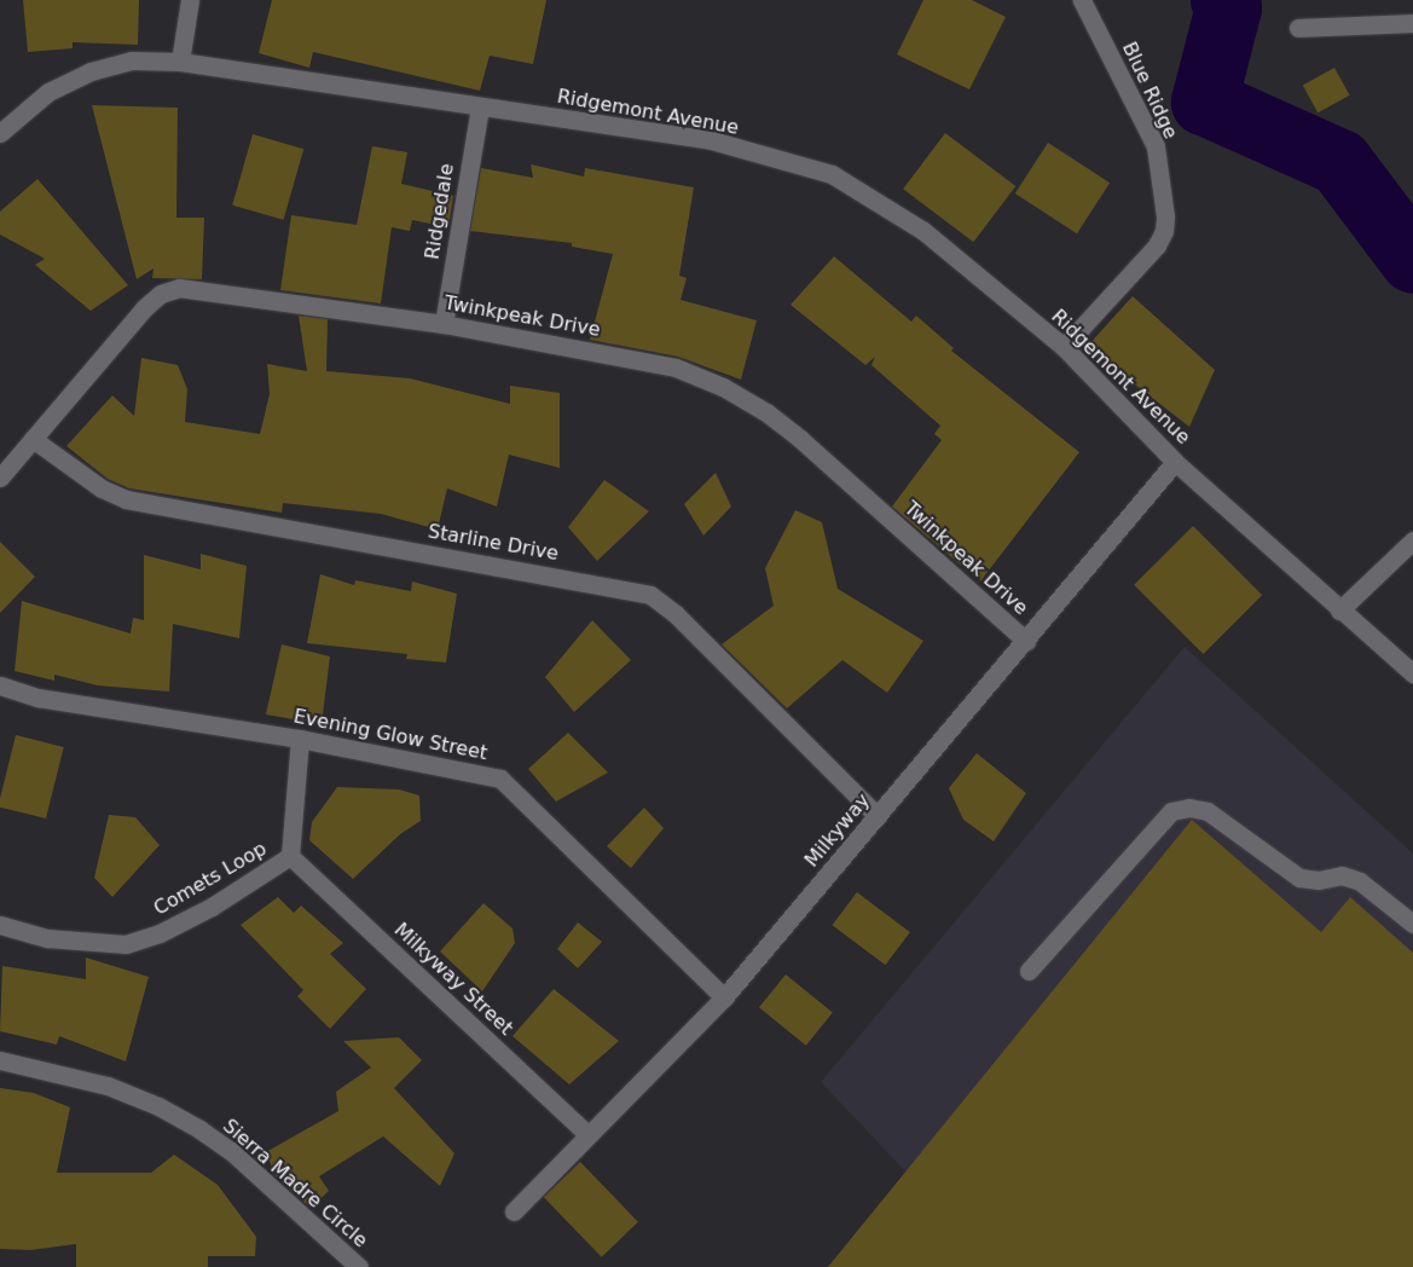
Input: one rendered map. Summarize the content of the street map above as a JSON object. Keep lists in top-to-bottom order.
{
  "streets": {
    "street": [
      "Blue Ridge",
      "Ridgemont Avenue",
      "Ridgedale",
      "Twinkpeak Drive",
      "Starline Drive",
      "Evening Glow Street",
      "Milkyway",
      "Comets Loop",
      "Milkyway Street",
      "Sierra Madre Circle"
    ]
  },
  "crossings": [
    ["Blue Ridge", "Ridgemont Avenue"],
    ["Ridgemont Avenue", "Ridgedale"],
    ["Ridgemont Avenue", "Milkyway"],
    ["Ridgedale", "Twinkpeak Drive"],
    ["Twinkpeak Drive", "Starline Drive"],
    ["Twinkpeak Drive", "Milkyway"],
    ["Starline Drive", "Milkyway"],
    ["Evening Glow Street", "Milkyway"],
    ["Evening Glow Street", "Comets Loop"],
    ["Milkyway", "Milkyway Street"],
    ["Comets Loop", "Milkyway Street"]
  ]
}
